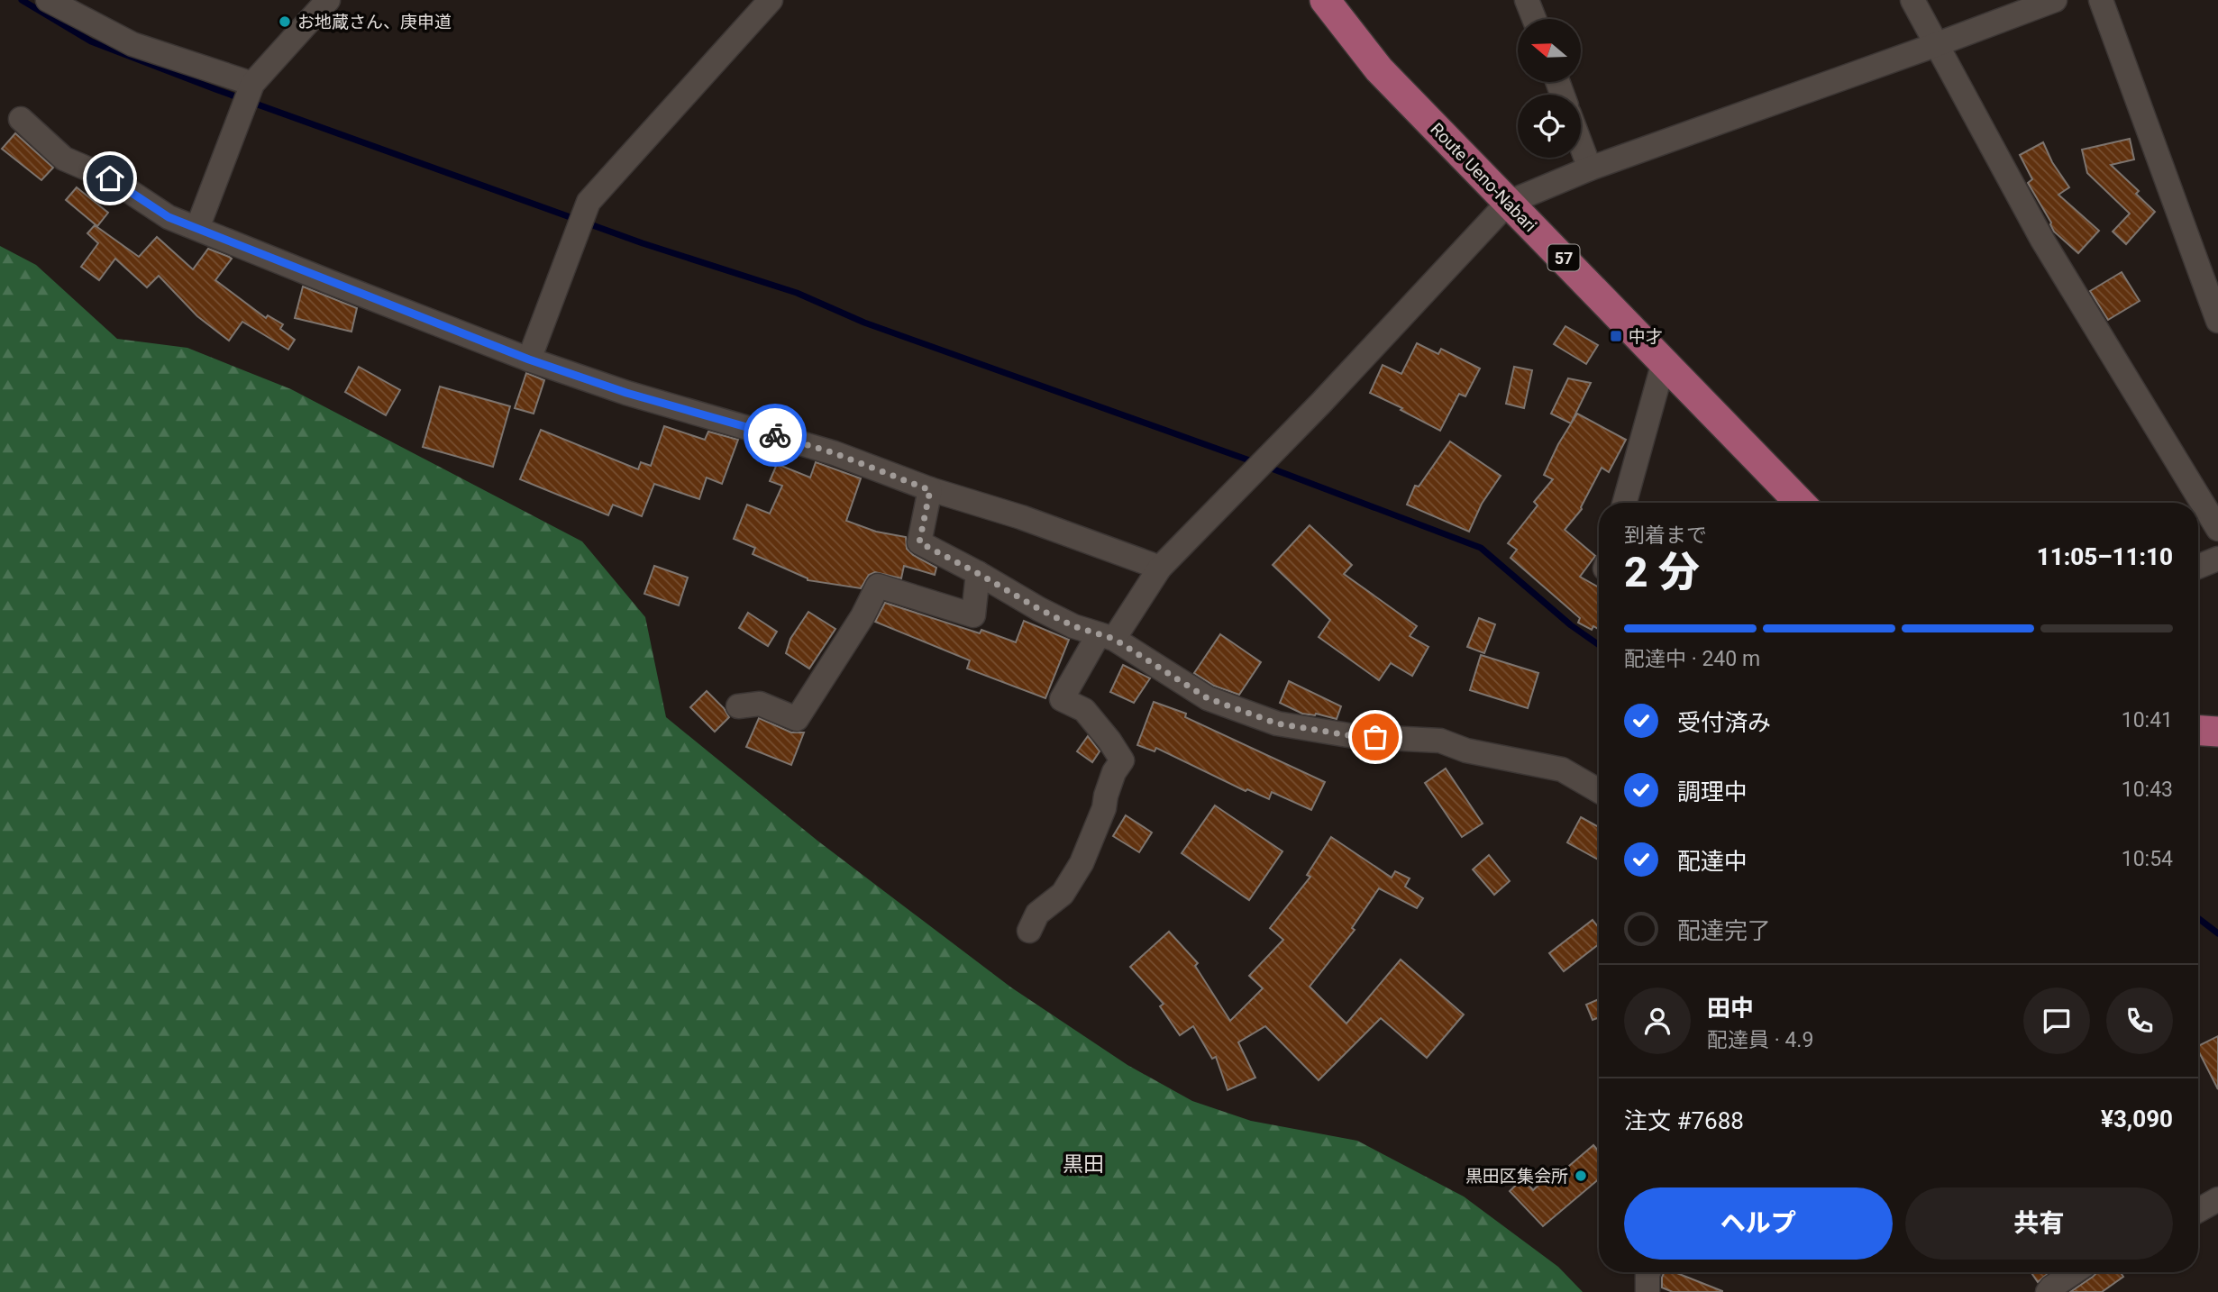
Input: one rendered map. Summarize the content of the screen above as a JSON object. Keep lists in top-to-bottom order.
{
  "streets": {
    "main road": ["Route Ueno-Nabari", "57"]
  },
  "districts": ["黒田"],
  "places": {
    "other": ["お地蔵さん、庚申道", "黒田区集会所"],
    "transit": ["中才"]
  },
  "north": "left",
  "page": {
    "heading": ["2 分", "到着まで", "11:05–11:10"],
    "panel": [
      "田中",
      "配達員 · 4.9",
      "注文 #7688",
      "¥3,090"
    ],
    "bar": "配達中 · 240 m",
    "list": [
      ["受付済み", "10:41"],
      ["調理中", "10:43"],
      ["配達中", "10:54"],
      "配達完了"
    ],
    "buttons": ["ヘルプ", "共有"]
  }
}
